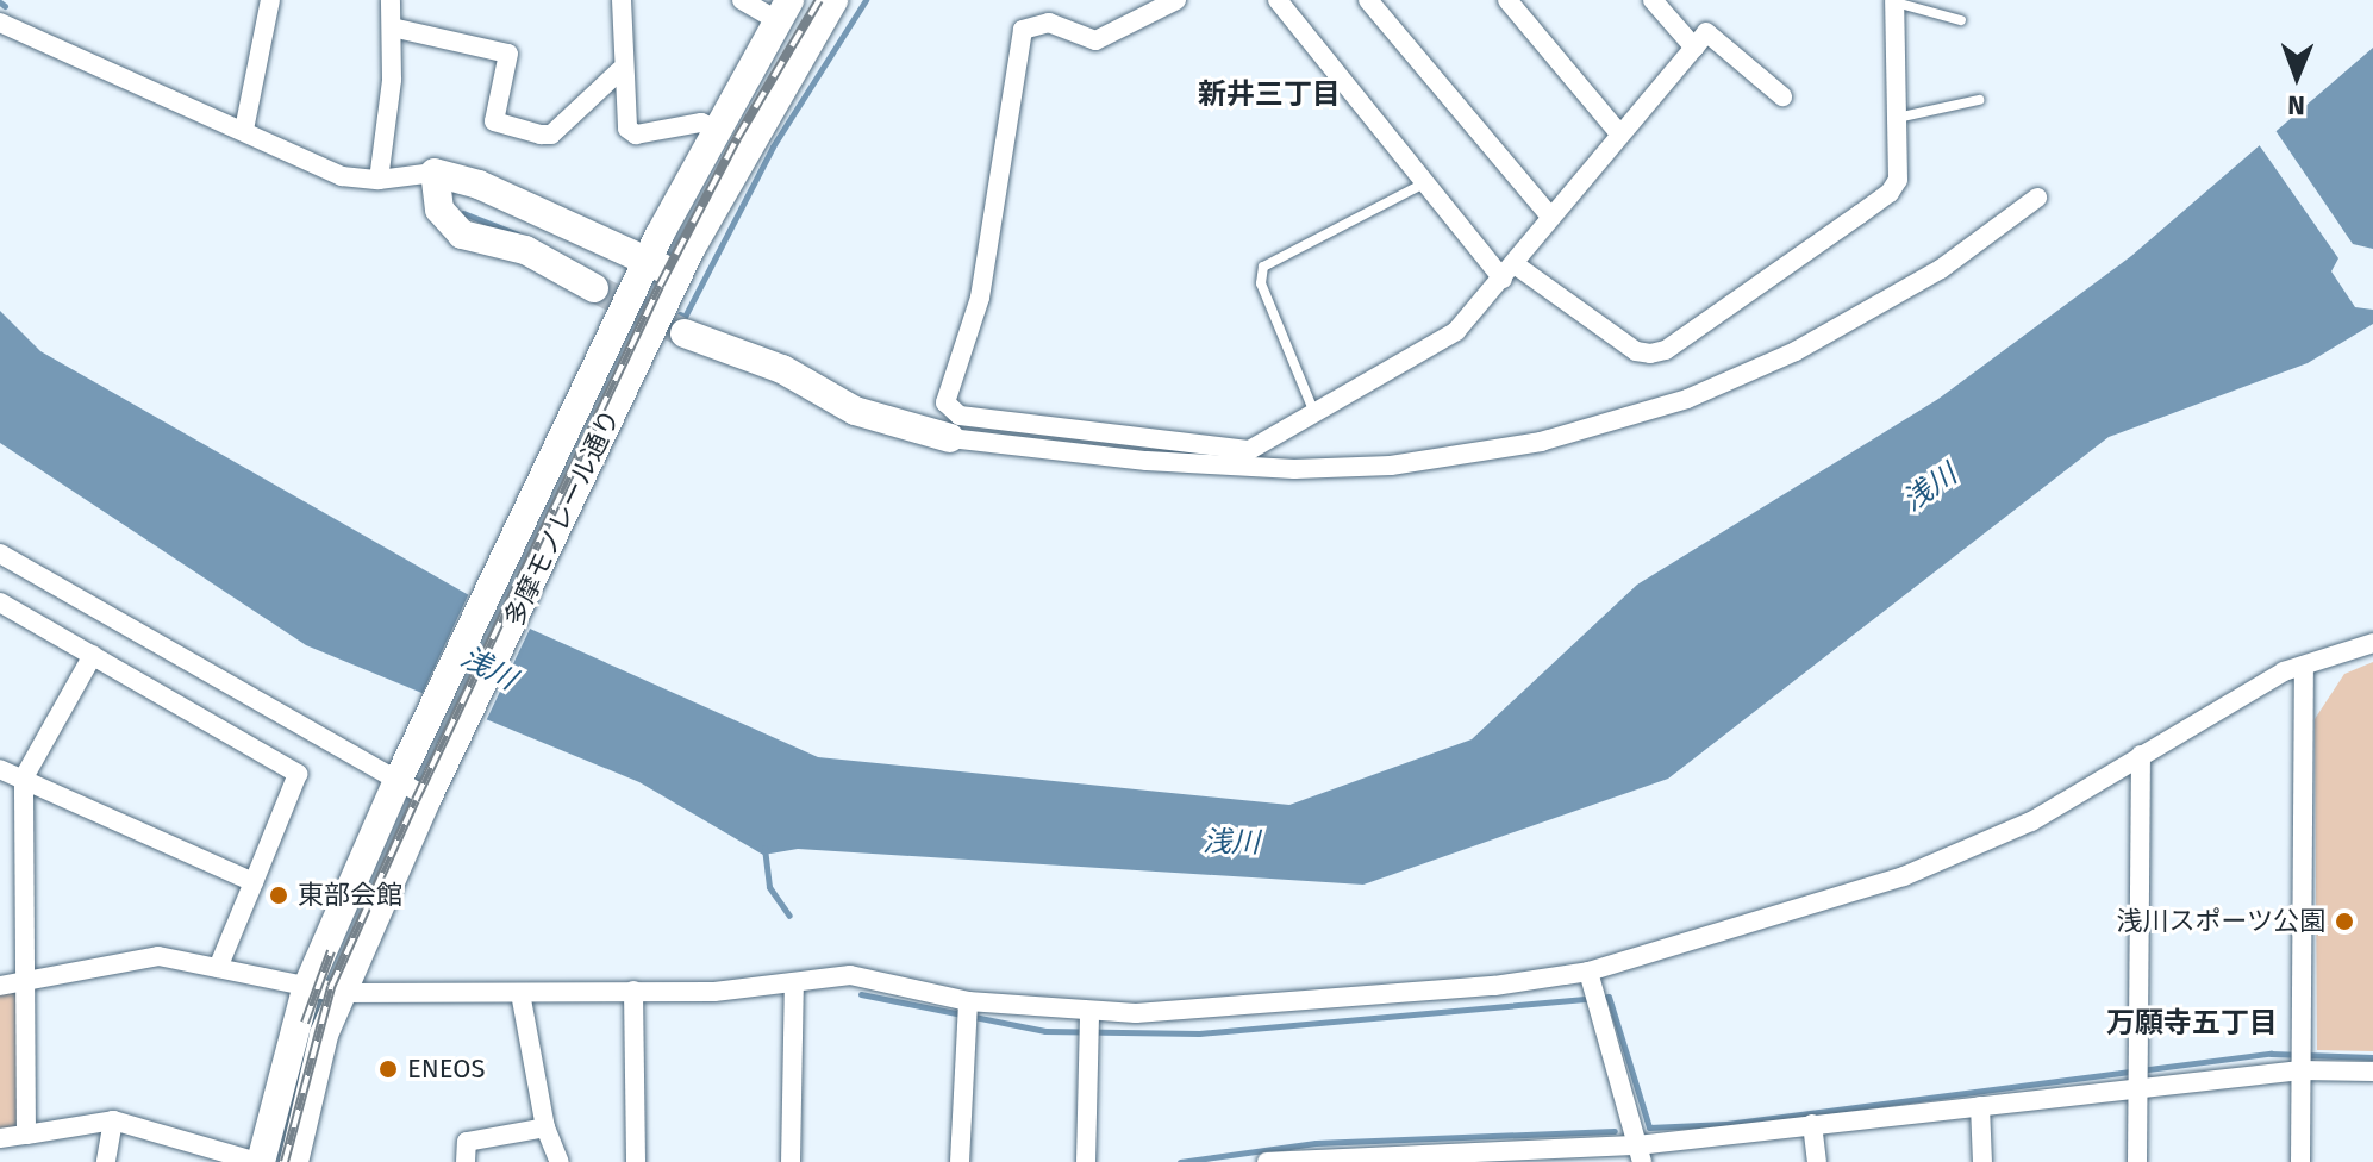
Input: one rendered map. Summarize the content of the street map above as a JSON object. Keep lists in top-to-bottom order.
{
  "streets": {
    "main road": ["多摩モノレール通り"]
  },
  "districts": ["新井三丁目", "万願寺五丁目"],
  "water": ["浅川"],
  "places": ["東部会館", "浅川スポーツ公園", "ENEOS"],
  "north": "bottom"
}
